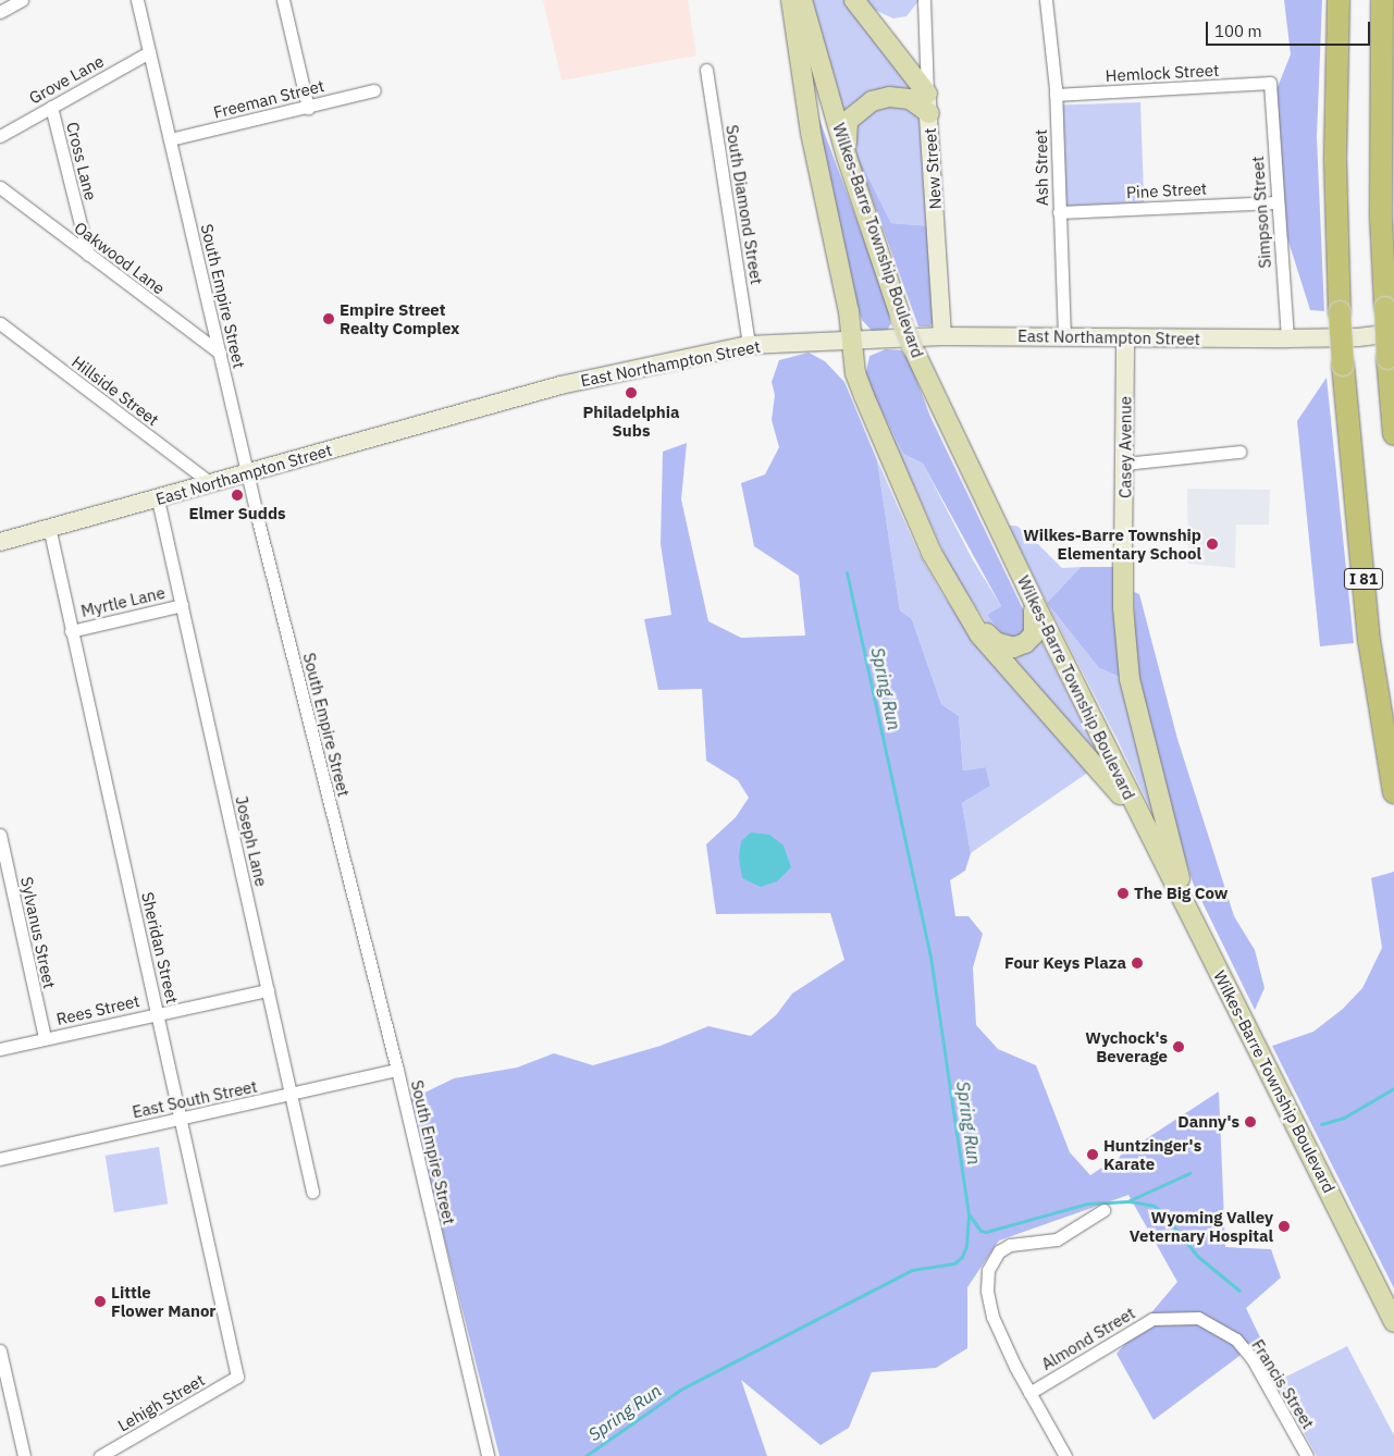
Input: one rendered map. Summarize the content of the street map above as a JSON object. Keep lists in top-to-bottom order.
{
  "streets": {
    "highway": ["I 81"],
    "main road": [
      "New Street",
      "Wilkes-Barre Township Boulevard",
      "East Northampton Street",
      "Casey Avenue"
    ],
    "street": [
      "Hemlock Street",
      "Grove Lane",
      "Freeman Street",
      "Cross Lane",
      "Ash Street",
      "Pine Street",
      "South Diamond Street",
      "Simpson Street",
      "Oakwood Lane",
      "South Empire Street",
      "Hillside Street",
      "Myrtle Lane",
      "Joseph Lane",
      "Sylvanus Street",
      "Sheridan Street",
      "Rees Street",
      "East South Street",
      "Almond Street",
      "Francis Street",
      "Lehigh Street"
    ]
  },
  "crossings": [
    ["Hemlock Street", "Ash Street"],
    ["Hemlock Street", "Simpson Street"],
    ["Grove Lane", "Cross Lane"],
    ["Grove Lane", "South Empire Street"],
    ["Freeman Street", "South Empire Street"],
    ["Cross Lane", "Oakwood Lane"],
    ["Ash Street", "Pine Street"],
    ["Ash Street", "East Northampton Street"],
    ["New Street", "East Northampton Street"],
    ["Pine Street", "Simpson Street"],
    ["South Diamond Street", "East Northampton Street"],
    ["Simpson Street", "East Northampton Street"],
    ["Oakwood Lane", "South Empire Street"],
    ["South Empire Street", "East Northampton Street"],
    ["South Empire Street", "East South Street"],
    ["East Northampton Street", "Hillside Street"],
    ["East Northampton Street", "Casey Avenue"],
    ["East Northampton Street", "Joseph Lane"],
    ["East Northampton Street", "Sheridan Street"],
    ["Myrtle Lane", "Joseph Lane"],
    ["Myrtle Lane", "Sheridan Street"],
    ["Joseph Lane", "Rees Street"],
    ["Joseph Lane", "East South Street"],
    ["Sylvanus Street", "Rees Street"],
    ["Sheridan Street", "Rees Street"],
    ["Sheridan Street", "East South Street"],
    ["Sheridan Street", "Lehigh Street"],
    ["Almond Street", "Francis Street"]
  ],
  "water": ["Spring Run"],
  "places": [
    "Empire Street Realty Complex",
    "Philadelphia Subs",
    "Elmer Sudds",
    "Wilkes-Barre Township Elementary School",
    "The Big Cow",
    "Four Keys Plaza",
    "Wychock's Beverage",
    "Danny's",
    "Huntzinger's Karate",
    "Wyoming Valley Veternary Hospital",
    "Little Flower Manor"
  ],
  "scale_bar": "100 m"
}
